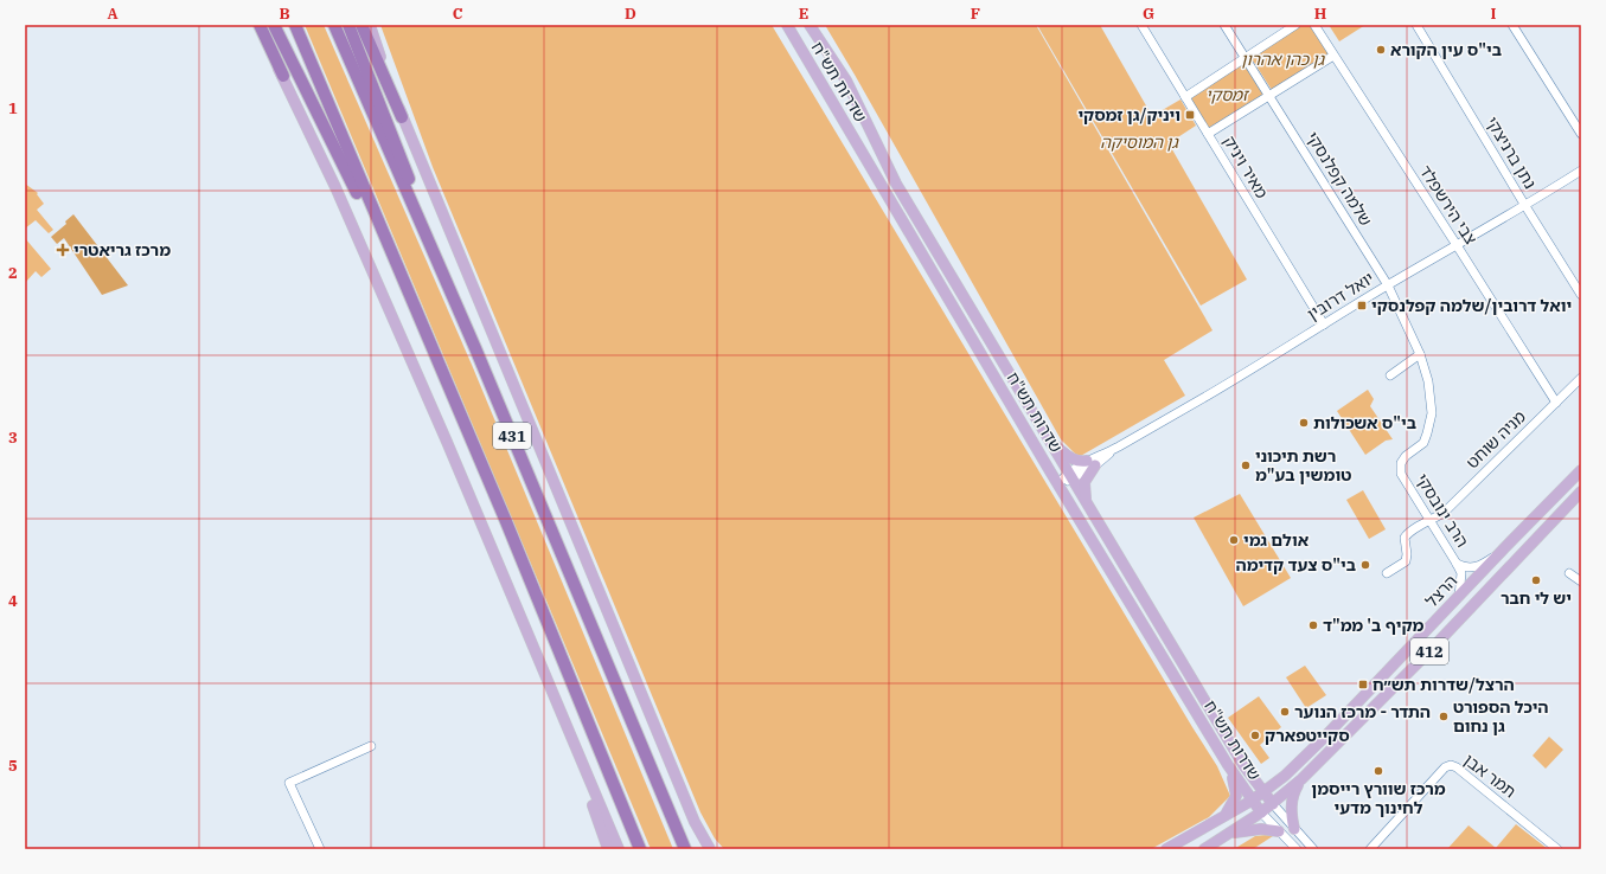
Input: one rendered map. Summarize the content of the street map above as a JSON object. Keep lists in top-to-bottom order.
{
  "streets": {
    "highway": ["431"],
    "main road": ["שדרות תש\"ח", "הרצל", "412"],
    "street": [
      "נתן ברניצקי",
      "מאיר ויניק",
      "שלמה קפלנסקי",
      "צבי הירשפלד",
      "יואל דרובין",
      "מניה שוחט",
      "הרב ינובסקי",
      "תמר אבן"
    ]
  },
  "crossings": [
    ["שדרות תש\"ח", "יואל דרובין"],
    ["שדרות תש\"ח", "הרצל"],
    ["שדרות תש\"ח", "412"],
    ["נתן ברניצקי", "יואל דרובין"],
    ["מאיר ויניק", "יואל דרובין"],
    ["שלמה קפלנסקי", "יואל דרובין"],
    ["שלמה קפלנסקי", "הרב ינובסקי"],
    ["צבי הירשפלד", "יואל דרובין"],
    ["צבי הירשפלד", "מניה שוחט"],
    ["מניה שוחט", "הרב ינובסקי"],
    ["הרב ינובסקי", "הרצל"],
    ["הרצל", "412"]
  ],
  "parks": ["גן כהן אהרון", "זמסקי", "גן המוסיקה"],
  "places": {
    "other": [
      "בי\"ס עין הקורא",
      "בי\"ס אשכולות",
      "רשת תיכוני טומשין בע\"מ",
      "אולם גמי",
      "בי\"ס צעד קדימה",
      "יש לי חבר",
      "מקיף ב' ממ\"ד",
      "התדר - מרכז הנוער",
      "היכל הספורט גן נחום",
      "סקייטפארק",
      "מרכז שוורץ רייסמן לחינוך מדעי"
    ],
    "transit": ["ויניק/גן זמסקי", "יואל דרובין/שלמה קפלנסקי", "הרצל/שדרות תש״ח"],
    "health": ["מרכז גריאטרי"]
  },
  "grid": {
    "columns": [
      "A",
      "B",
      "C",
      "D",
      "E",
      "F",
      "G",
      "H",
      "I"
    ],
    "rows": [
      "1",
      "2",
      "3",
      "4",
      "5"
    ]
  }
}
